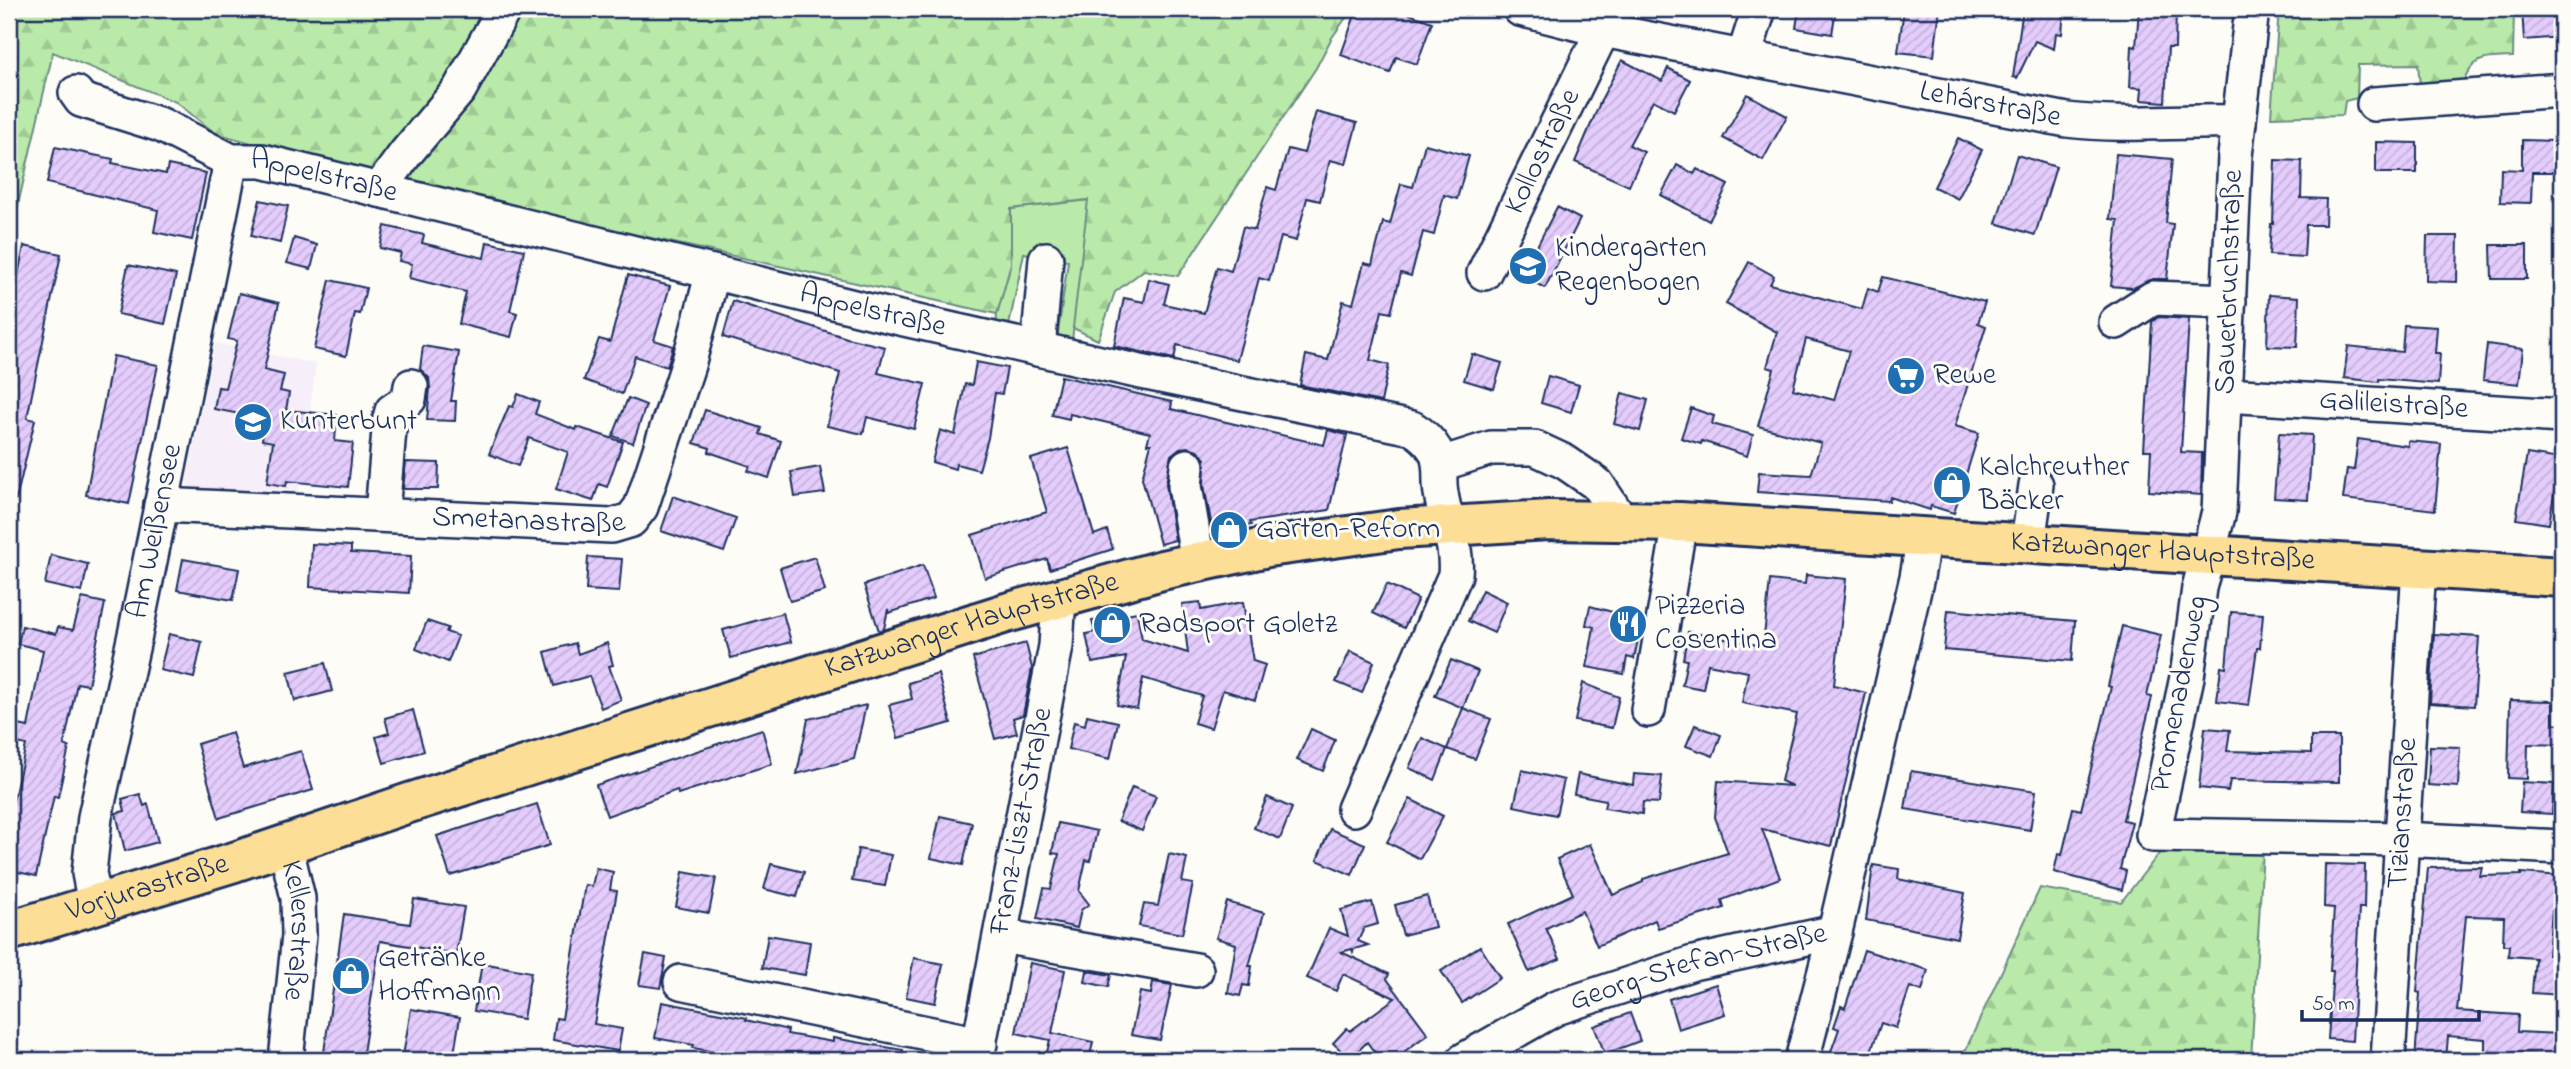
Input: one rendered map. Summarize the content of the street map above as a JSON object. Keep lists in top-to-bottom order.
{
  "streets": {
    "main road": ["Katzwanger Hauptstraße", "Vorjurastraße"],
    "street": [
      "Lehárstraße",
      "Kollostraße",
      "Appelstraße",
      "Sauerbruchstraße",
      "Galileistraße",
      "Smetanastraße",
      "Am Weißensee",
      "Promenadenweg",
      "Tizianstraße",
      "Franz-Liszt-Straße",
      "Kellerstraße",
      "Georg-Stefan-Straße"
    ]
  },
  "crossings": [
    ["Lehárstraße", "Kollostraße"],
    ["Lehárstraße", "Sauerbruchstraße"],
    ["Appelstraße", "Smetanastraße"],
    ["Appelstraße", "Am Weißensee"],
    ["Sauerbruchstraße", "Galileistraße"],
    ["Sauerbruchstraße", "Katzwanger Hauptstraße"],
    ["Sauerbruchstraße", "Promenadenweg"],
    ["Smetanastraße", "Am Weißensee"],
    ["Am Weißensee", "Vorjurastraße"],
    ["Katzwanger Hauptstraße", "Promenadenweg"],
    ["Katzwanger Hauptstraße", "Tizianstraße"],
    ["Katzwanger Hauptstraße", "Franz-Liszt-Straße"],
    ["Katzwanger Hauptstraße", "Vorjurastraße"],
    ["Katzwanger Hauptstraße", "Kellerstraße"],
    ["Katzwanger Hauptstraße", "Georg-Stefan-Straße"],
    ["Promenadenweg", "Tizianstraße"],
    ["Vorjurastraße", "Kellerstraße"]
  ],
  "places": {
    "school or university": ["Kindergarten Regenbogen", "Kunterbunt"],
    "supermarket": ["Rewe"],
    "shop": [
      "Kalchreuther Bäcker",
      "Garten-Reform",
      "Radsport Goletz",
      "Getränke Hoffmann"
    ],
    "restaurant": ["Pizzeria Cosentina"]
  },
  "scale_bar": "50 m"
}
